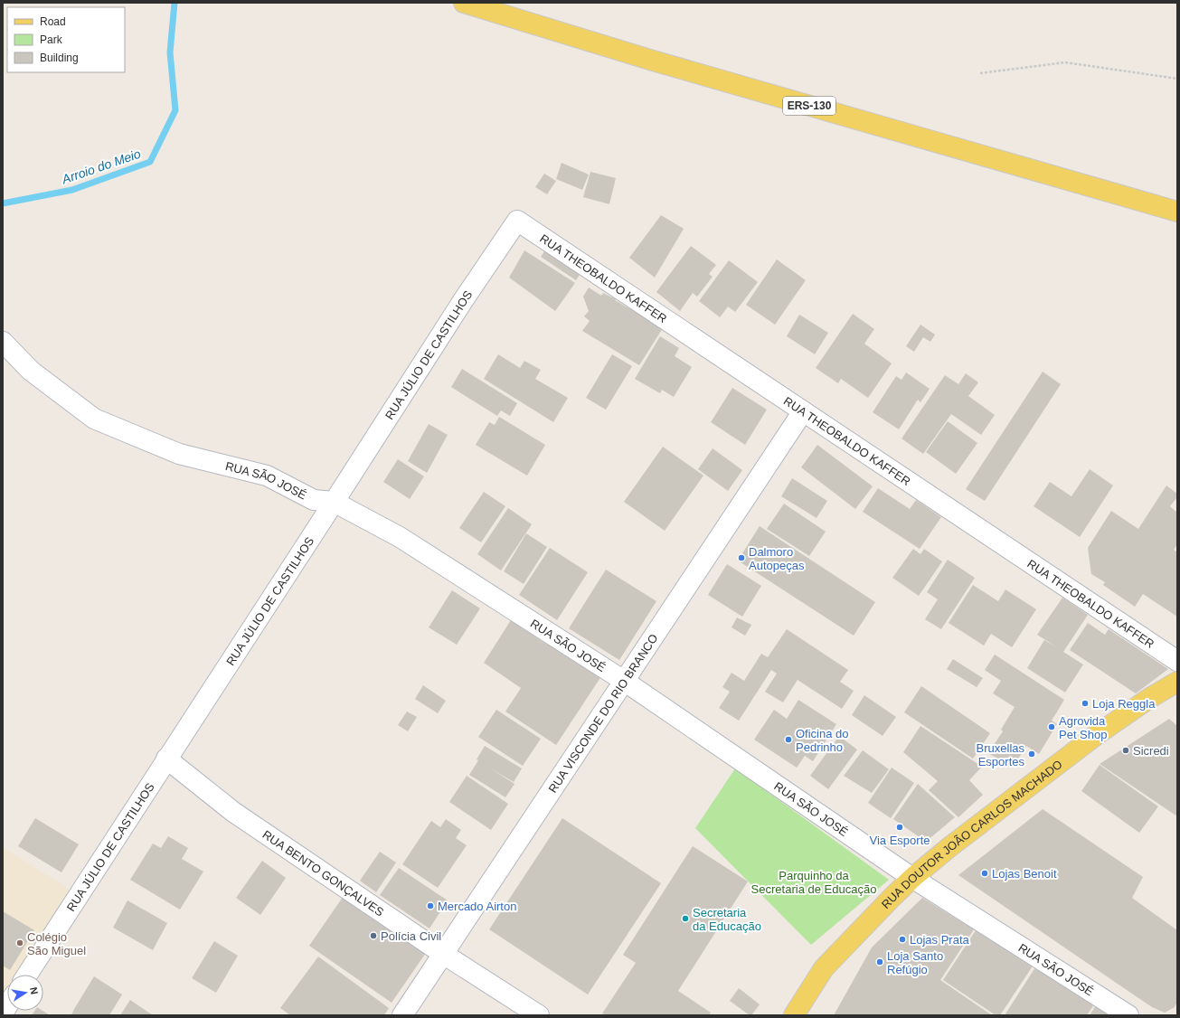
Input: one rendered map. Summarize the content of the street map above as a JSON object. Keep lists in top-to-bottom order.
{
  "streets": {
    "main road": ["ERS-130", "RUA DOUTOR JOÃO CARLOS MACHADO"],
    "street": [
      "RUA THEOBALDO KAFFER",
      "RUA JÚLIO DE CASTILHOS",
      "RUA SÃO JOSÉ",
      "RUA VISCONDE DO RIO BRANCO",
      "RUA BENTO GONÇALVES"
    ]
  },
  "crossings": [
    ["RUA THEOBALDO KAFFER", "RUA JÚLIO DE CASTILHOS"],
    ["RUA THEOBALDO KAFFER", "RUA VISCONDE DO RIO BRANCO"],
    ["RUA JÚLIO DE CASTILHOS", "RUA SÃO JOSÉ"],
    ["RUA JÚLIO DE CASTILHOS", "RUA BENTO GONÇALVES"],
    ["RUA SÃO JOSÉ", "RUA VISCONDE DO RIO BRANCO"],
    ["RUA SÃO JOSÉ", "RUA DOUTOR JOÃO CARLOS MACHADO"],
    ["RUA VISCONDE DO RIO BRANCO", "RUA BENTO GONÇALVES"]
  ],
  "water": ["Arroio do Meio"],
  "parks": ["Parquinho da Secretaria de Educação"],
  "places": [
    "Dalmoro Autopeças",
    "Loja Reggla",
    "Agrovida Pet Shop",
    "Oficina do Pedrinho",
    "Sicredi",
    "Bruxellas Esportes",
    "Via Esporte",
    "Lojas Benoit",
    "Mercado Airton",
    "Secretaria da Educação",
    "Polícia Civil",
    "Lojas Prata",
    "Colégio São Miguel",
    "Loja Santo Refúgio"
  ],
  "legend": ["Road", "Park", "Building"],
  "north": "right"
}
